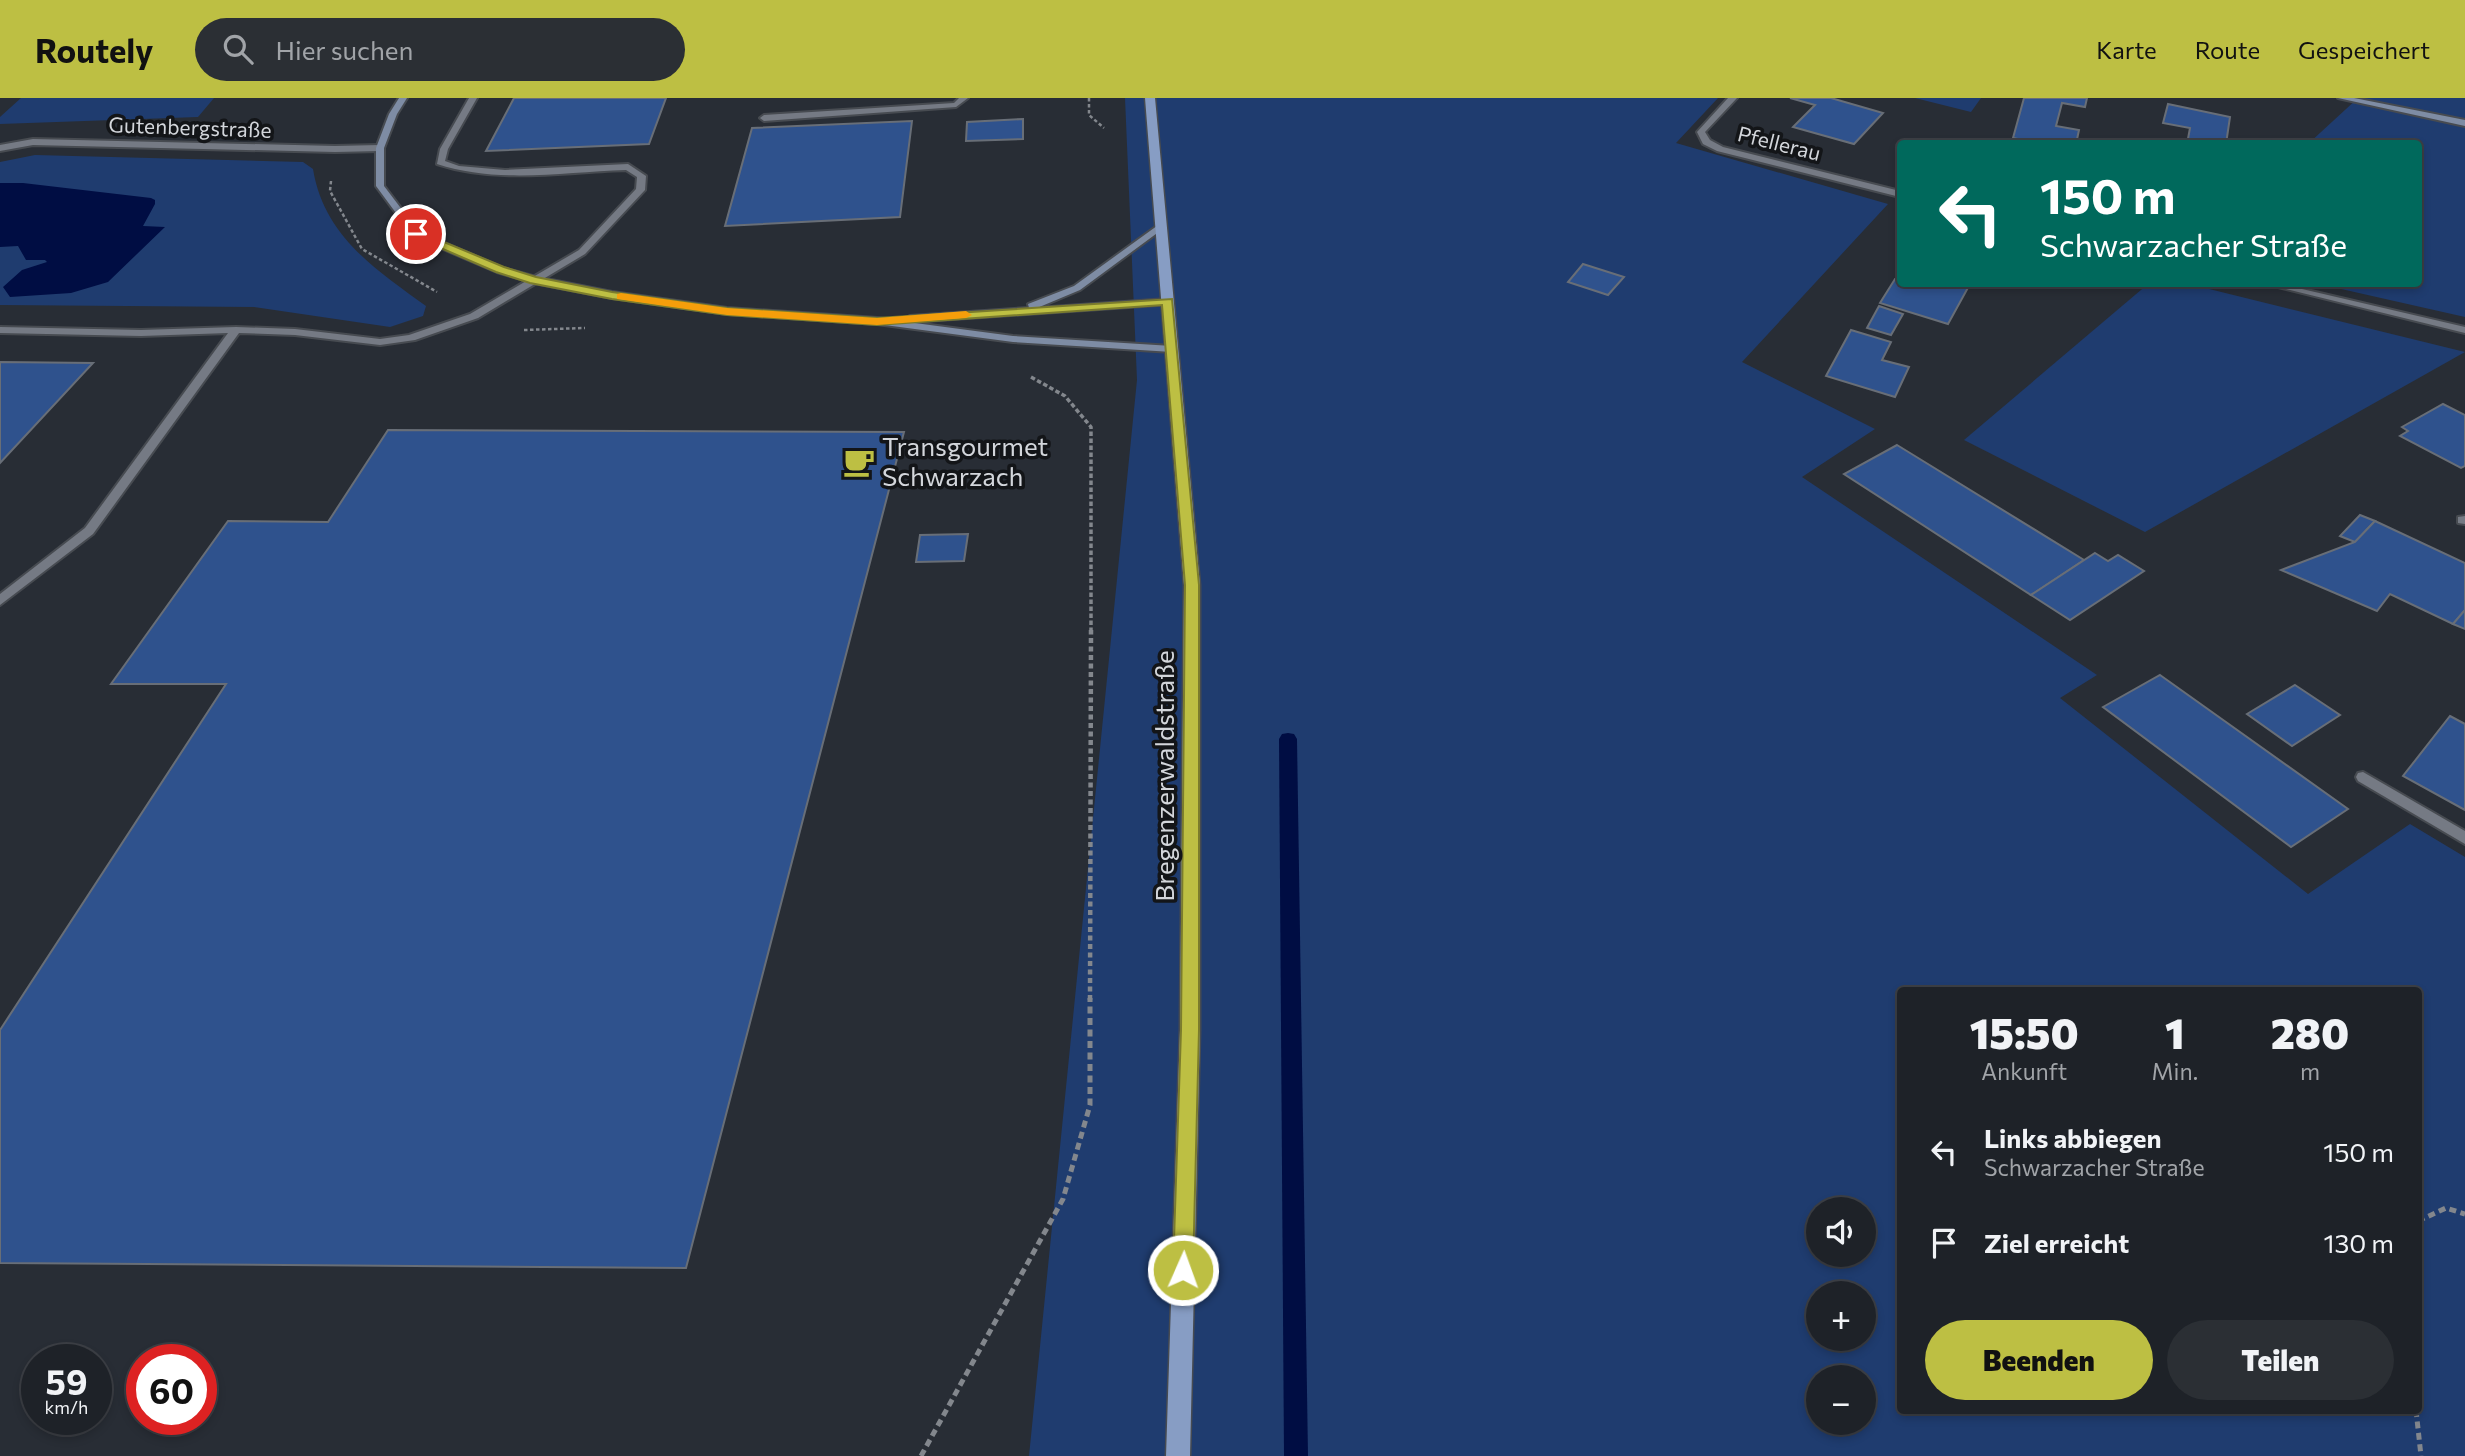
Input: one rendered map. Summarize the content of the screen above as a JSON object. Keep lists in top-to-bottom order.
{
  "streets": {
    "main road": ["Bregenzerwaldstraße"],
    "street": ["Gutenbergstraße", "Pfellerau"]
  },
  "places": {
    "cafe": ["Transgourmet Schwarzach"]
  },
  "page": {
    "header": "Routely",
    "search": "Hier suchen",
    "nav": ["Karte", "Route", "Gespeichert"],
    "turn": ["150 m", "Schwarzacher Straße"],
    "eta": [
      "15:50",
      "Ankunft",
      "1",
      "Min.",
      "280",
      "m"
    ],
    "list": [
      {
        "name": "Links abbiegen",
        "note": "Schwarzacher Straße",
        "value": "150 m"
      },
      {
        "name": "Ziel erreicht",
        "value": "130 m"
      }
    ],
    "map_buttons": ["+", "−"],
    "buttons": ["Beenden", "Teilen"],
    "speed": "59 km/h",
    "limit": "60"
  }
}
